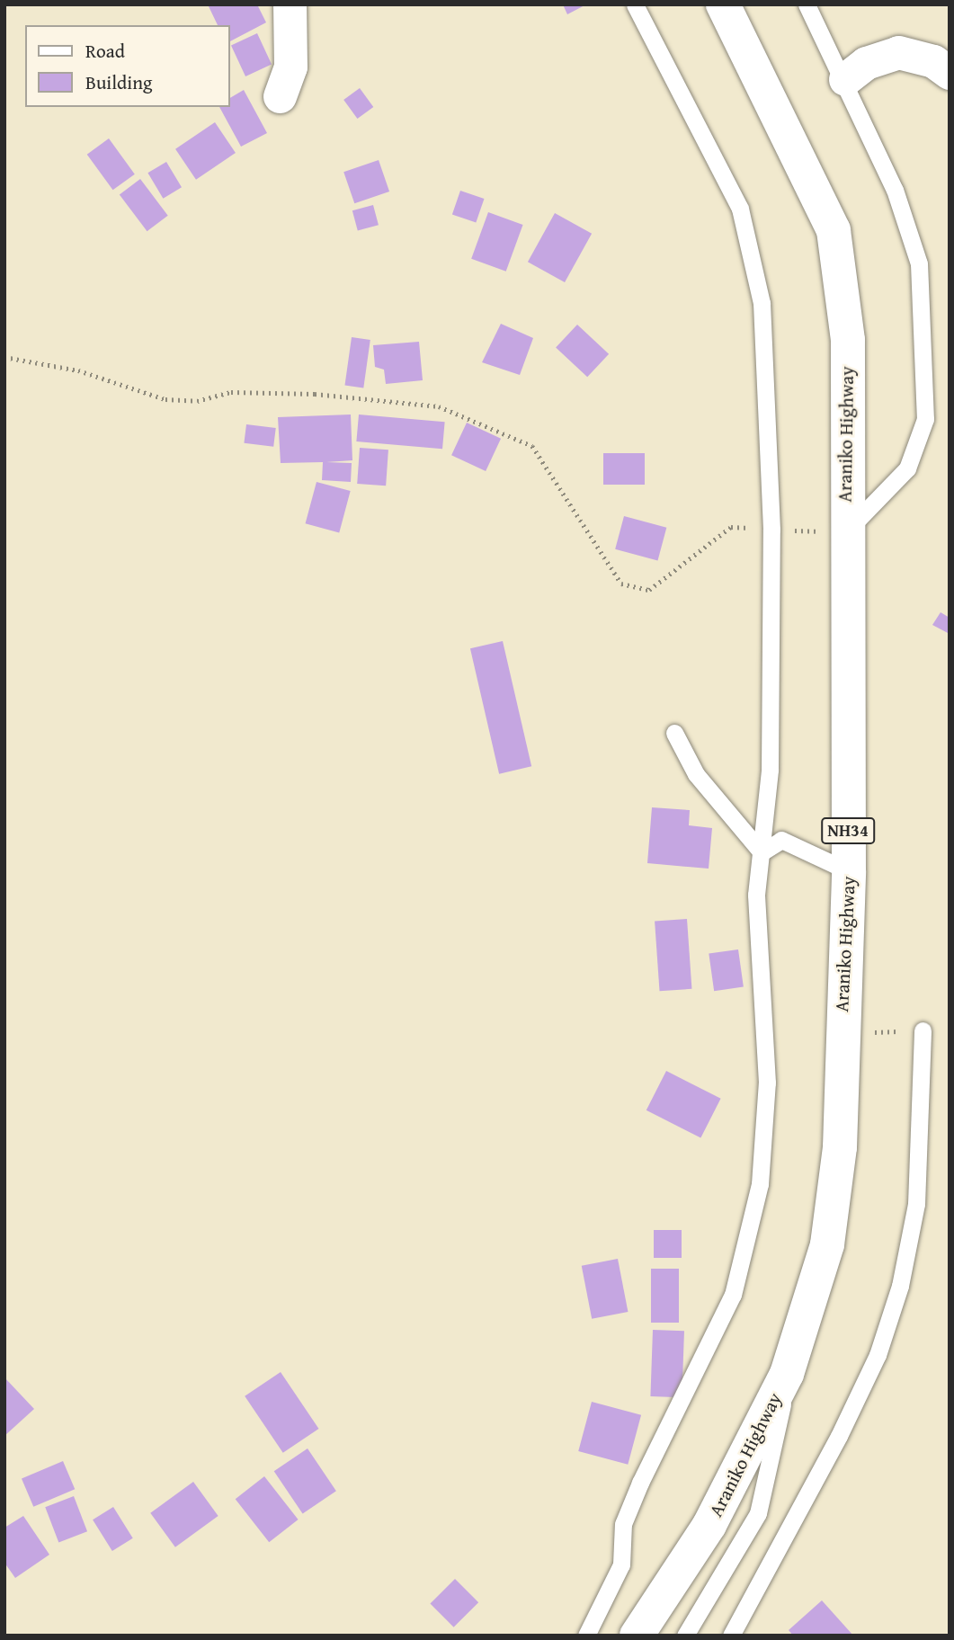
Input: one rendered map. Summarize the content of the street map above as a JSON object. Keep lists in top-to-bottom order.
{
  "streets": {
    "highway": ["Araniko Highway", "NH34"]
  },
  "legend": ["Road", "Building"]
}
